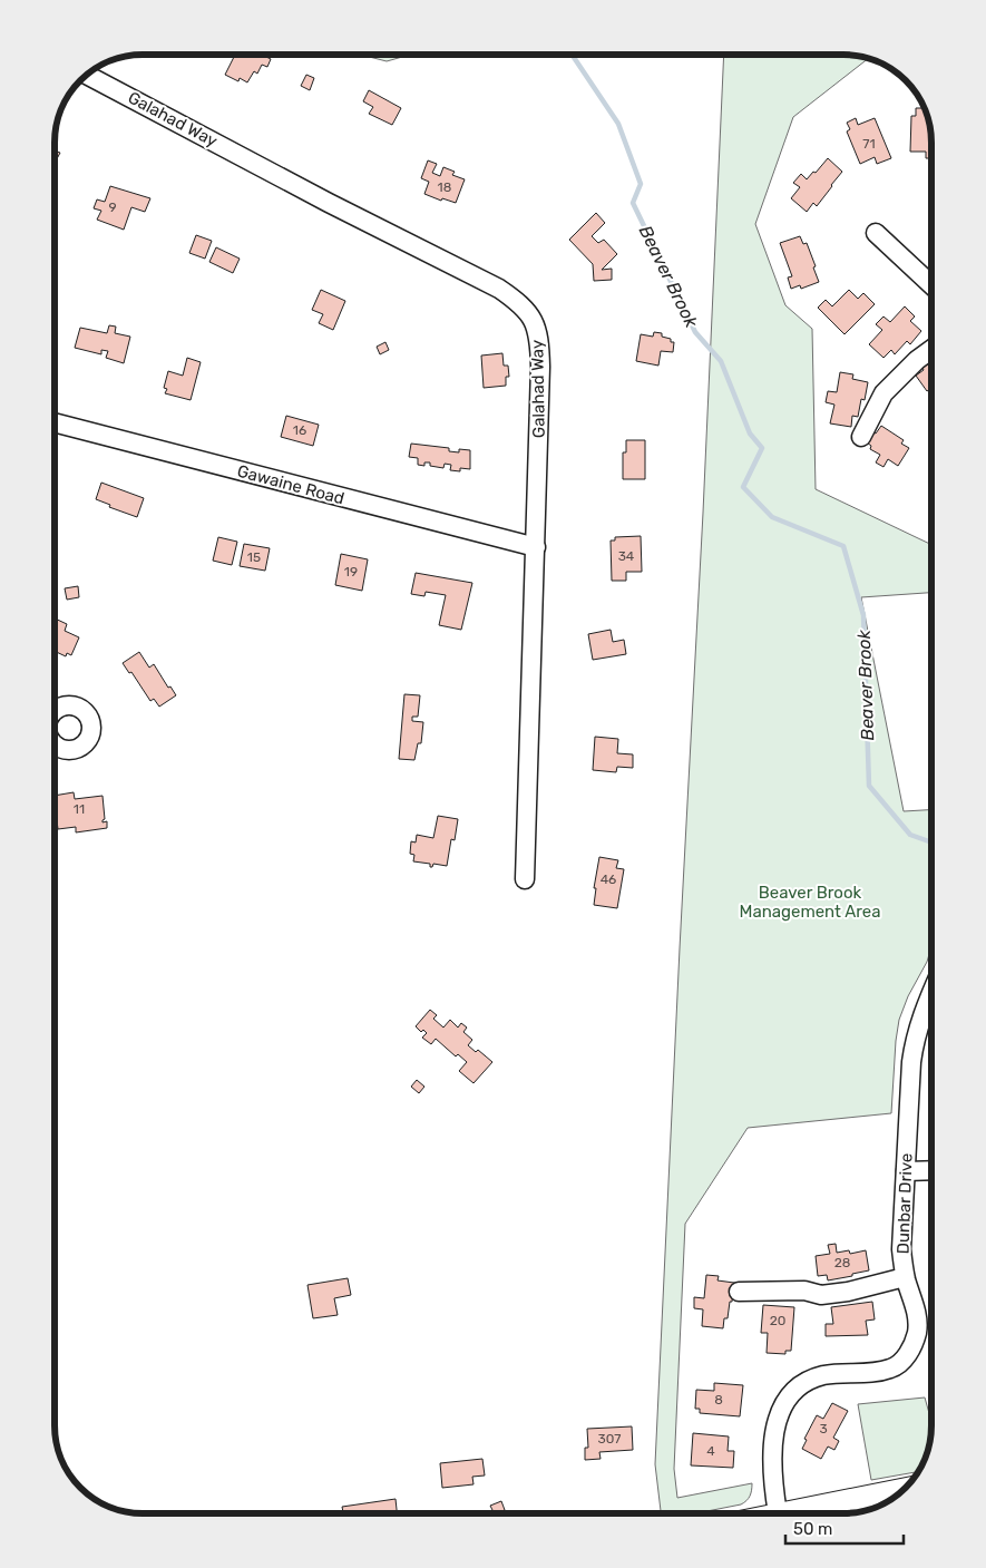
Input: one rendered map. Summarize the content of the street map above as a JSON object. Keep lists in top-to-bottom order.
{
  "streets": {
    "street": ["Galahad Way", "Gawaine Road", "Dunbar Drive"]
  },
  "crossings": [
    ["Galahad Way", "Gawaine Road"]
  ],
  "water": ["Beaver Brook"],
  "parks": ["Beaver Brook Management Area"],
  "house_numbers": [
    "71",
    "18",
    "9",
    "16",
    "34",
    "15",
    "19",
    "11",
    "46",
    "28",
    "20",
    "8",
    "3",
    "307",
    "4"
  ],
  "scale_bar": "50 m"
}
